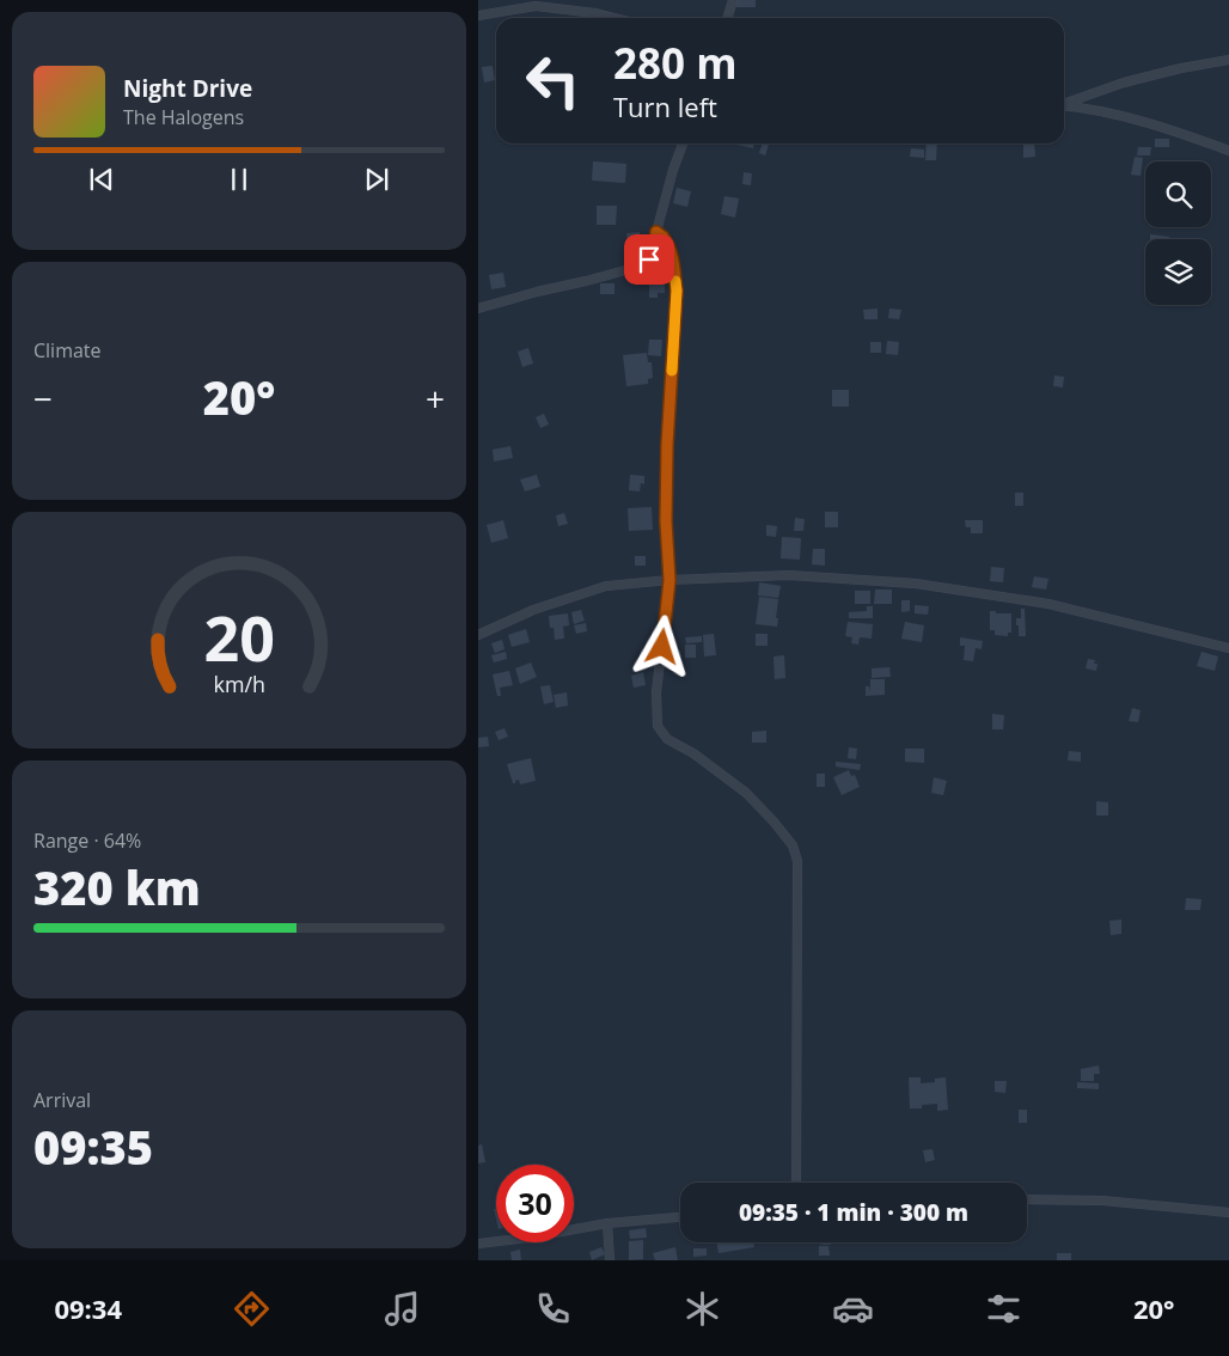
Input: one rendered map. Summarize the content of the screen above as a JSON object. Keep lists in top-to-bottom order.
{
  "page": {
    "turn": ["280 m", "Turn left"],
    "song": ["Night Drive", "The Halogens"],
    "tile": [
      "Climate",
      ["Range · 64%", "320 km"],
      ["Arrival", "09:35"]
    ],
    "heat": ["−", "20°", "+"],
    "limit": "30",
    "trip": "09:35 · 1 min · 300 m",
    "tabs": ["09:34", "20°"],
    "gauge": ["20", "km/h"]
  }
}
